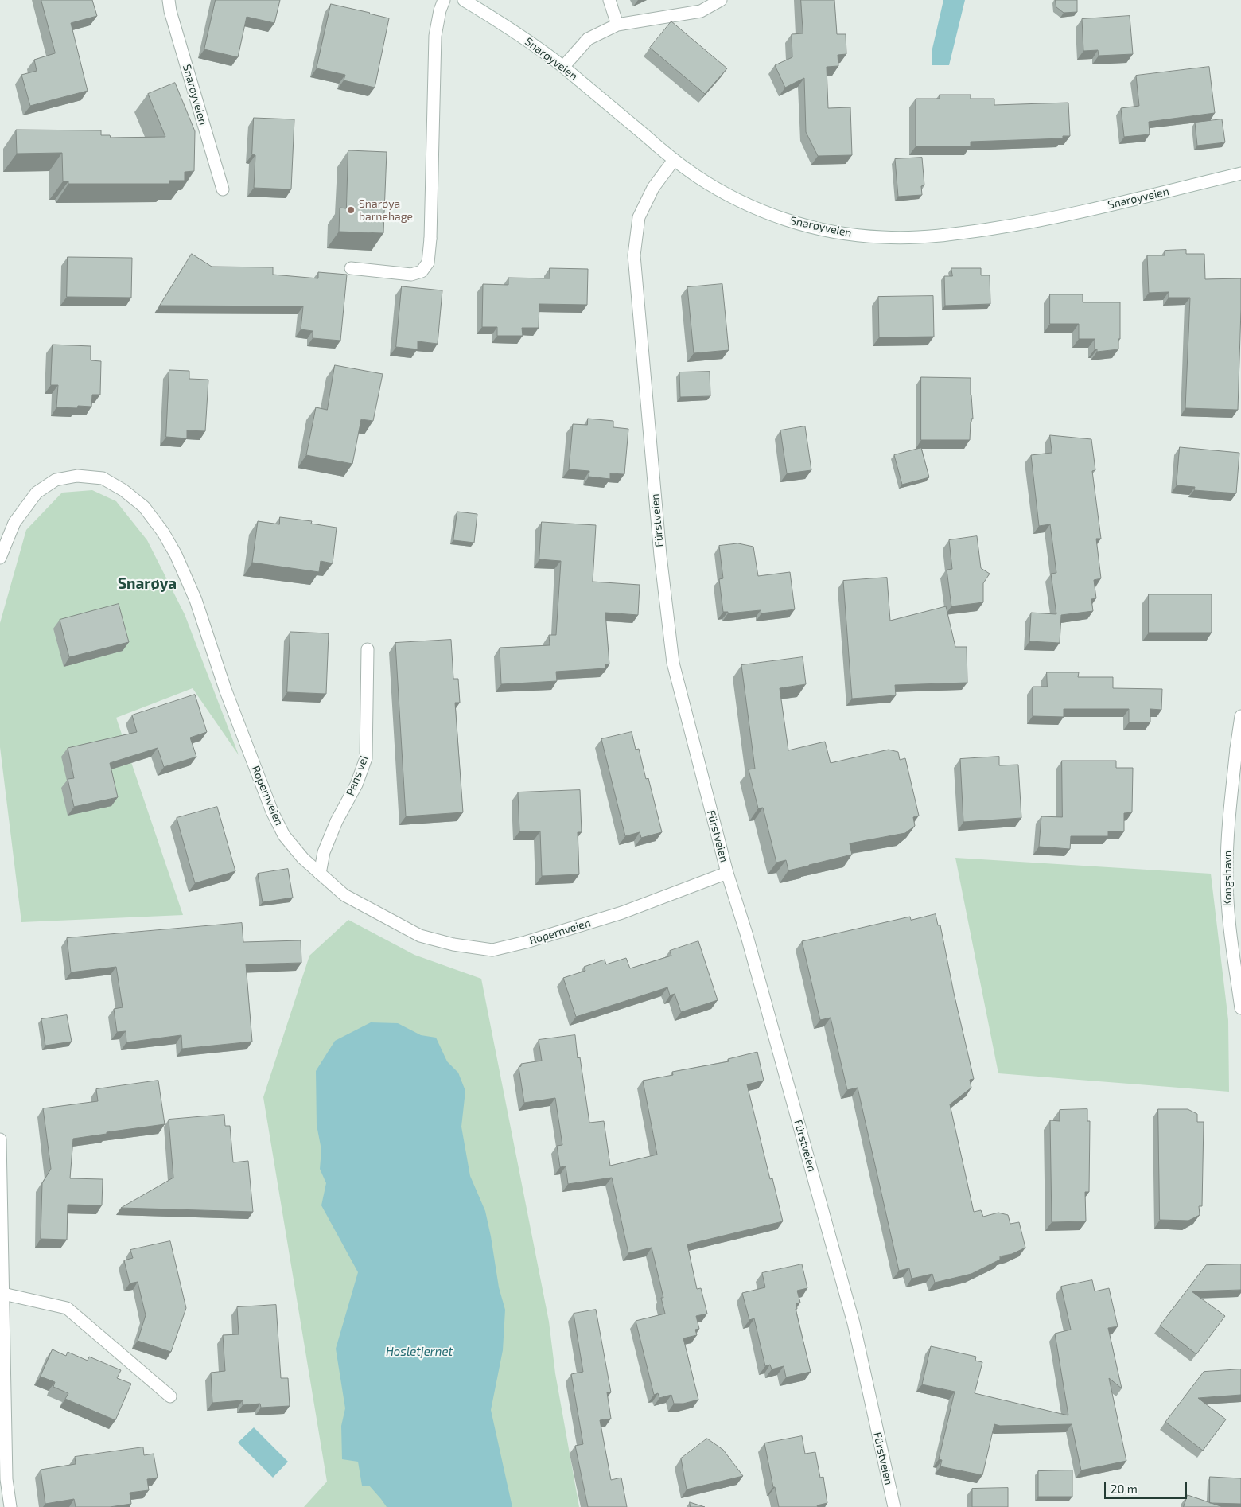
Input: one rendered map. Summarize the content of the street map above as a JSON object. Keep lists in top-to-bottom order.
{
  "streets": {
    "street": [
      "Snarøyveien",
      "Fürstveien",
      "Pans vei",
      "Ropernveien",
      "Kongshavn"
    ]
  },
  "crossings": [
    ["Snarøyveien", "Fürstveien"],
    ["Fürstveien", "Ropernveien"],
    ["Pans vei", "Ropernveien"]
  ],
  "districts": ["Snarøya"],
  "water": ["Hosletjernet"],
  "places": ["Snarøya barnehage"],
  "scale_bar": "20 m"
}
